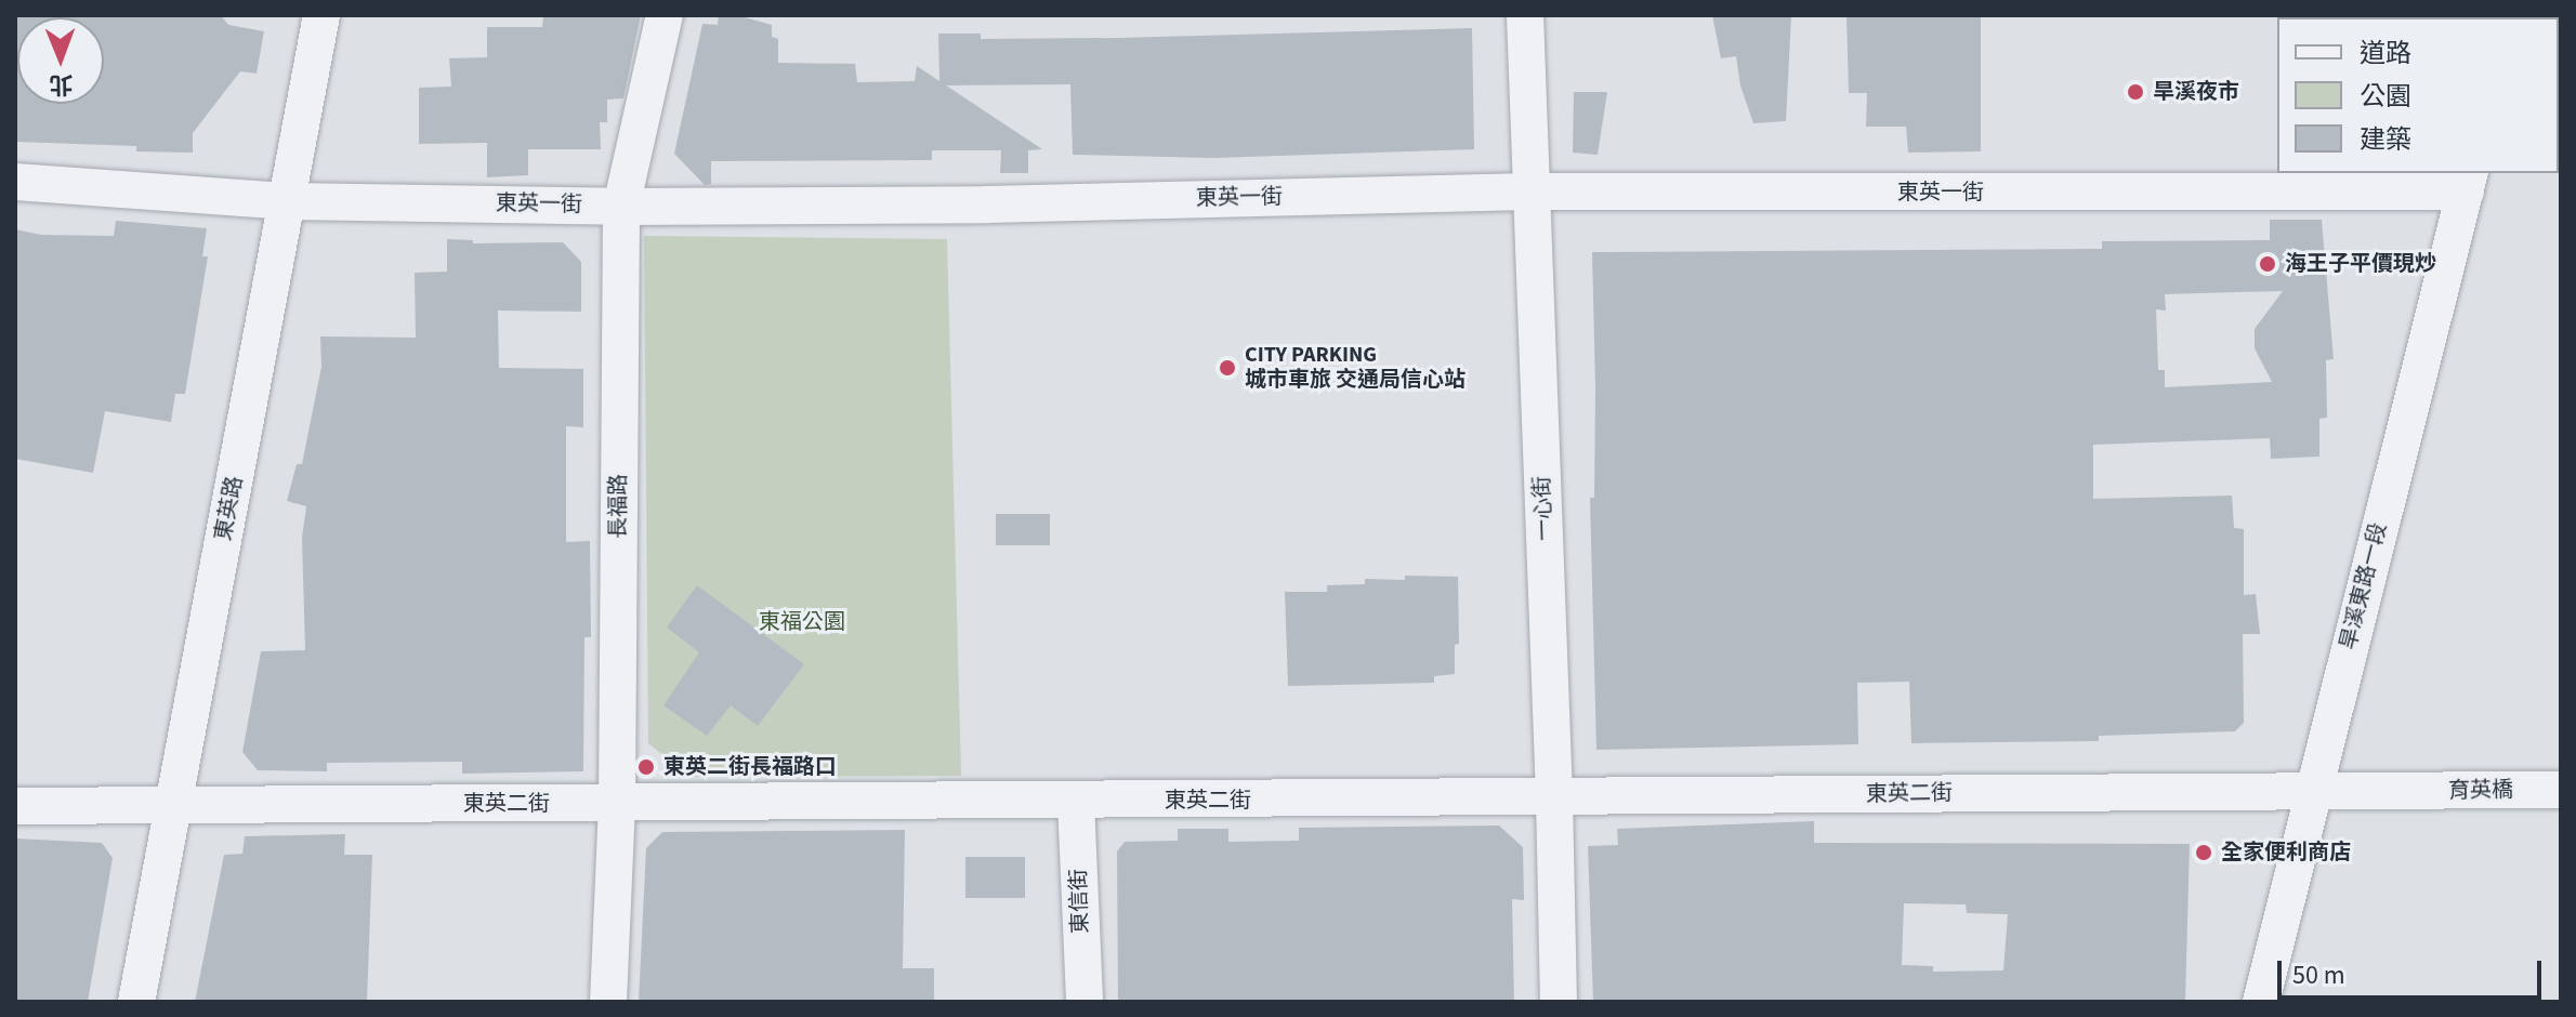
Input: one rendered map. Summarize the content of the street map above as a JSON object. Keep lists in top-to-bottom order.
{
  "streets": {
    "street": [
      "東英一街",
      "長福路",
      "東英路",
      "一心街",
      "旱溪東路一段",
      "育英橋",
      "東英二街",
      "東信街"
    ]
  },
  "crossings": [
    ["東英一街", "長福路"],
    ["東英一街", "東英路"],
    ["東英一街", "一心街"],
    ["東英一街", "旱溪東路一段"],
    ["長福路", "東英二街"],
    ["東英路", "東英二街"],
    ["一心街", "東英二街"],
    ["旱溪東路一段", "東英二街"],
    ["育英橋", "東英二街"],
    ["東英二街", "東信街"]
  ],
  "parks": ["東福公園"],
  "places": [
    "旱溪夜市",
    "海王子平價現炒",
    "CITY PARKING 城市車旅 交通局信心站",
    "東英二街長福路口",
    "全家便利商店"
  ],
  "legend": ["道路", "公園", "建築"],
  "scale_bar": "50 m",
  "north": "bottom"
}
